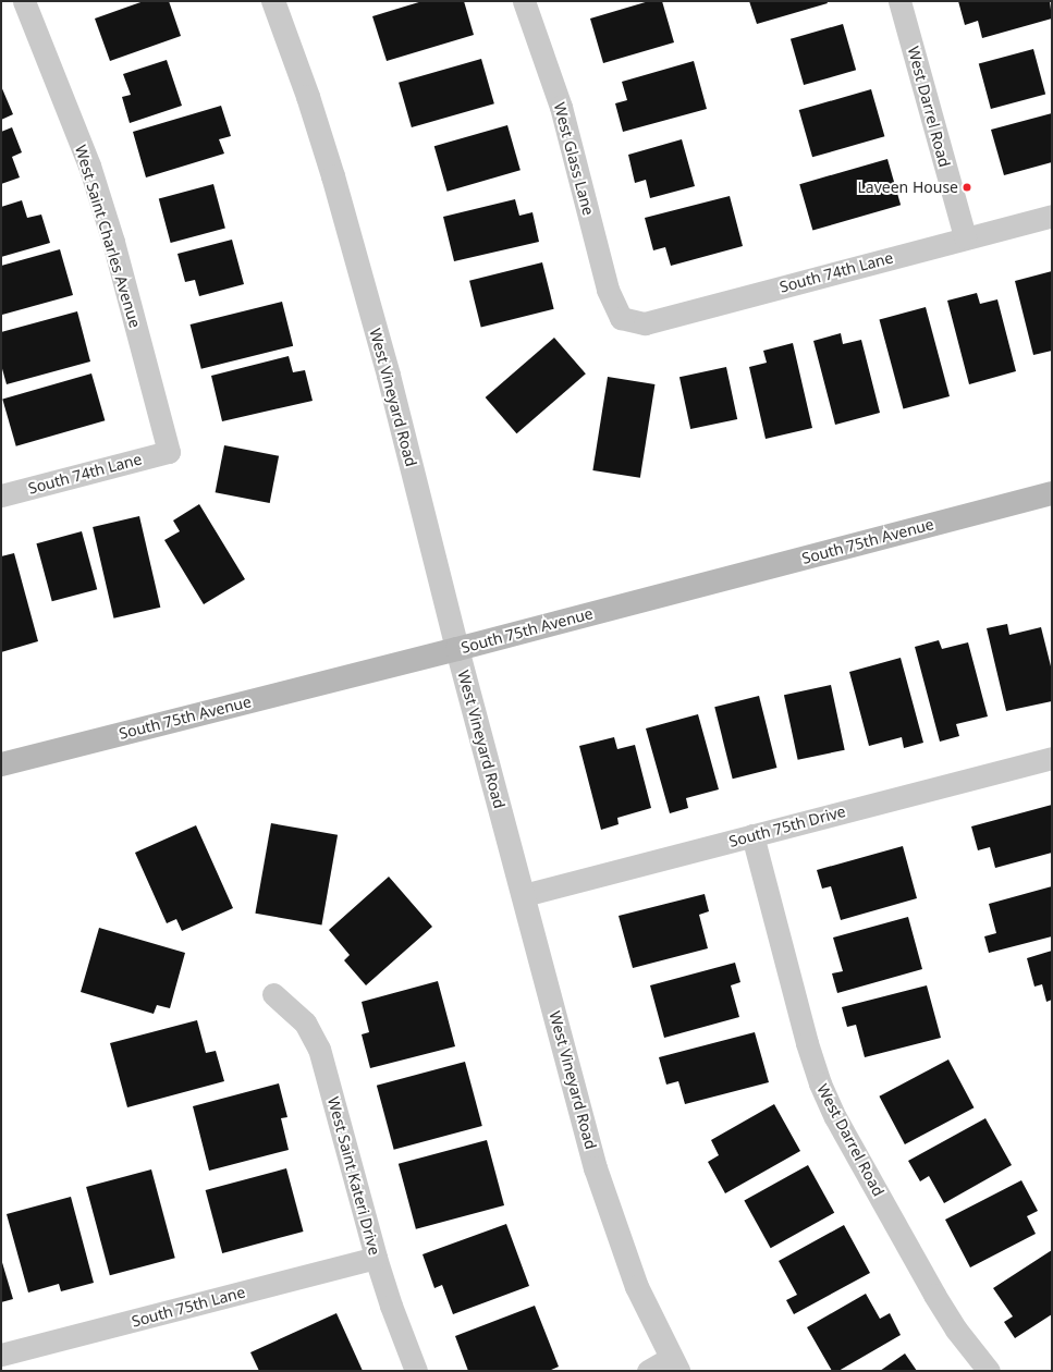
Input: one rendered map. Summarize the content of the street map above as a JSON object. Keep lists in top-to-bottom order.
{
  "streets": {
    "main road": ["South 75th Avenue"],
    "street": [
      "West Darrel Road",
      "West Glass Lane",
      "West Saint Charles Avenue",
      "South 74th Lane",
      "West Vineyard Road",
      "South 75th Drive",
      "West Saint Kateri Drive",
      "South 75th Lane"
    ]
  },
  "crossings": [
    ["West Darrel Road", "South 74th Lane"],
    ["West Darrel Road", "South 75th Drive"],
    ["West Glass Lane", "South 74th Lane"],
    ["West Saint Charles Avenue", "South 74th Lane"],
    ["West Vineyard Road", "South 75th Avenue"],
    ["West Vineyard Road", "South 75th Drive"],
    ["West Saint Kateri Drive", "South 75th Lane"]
  ],
  "places": ["Laveen House"]
}
